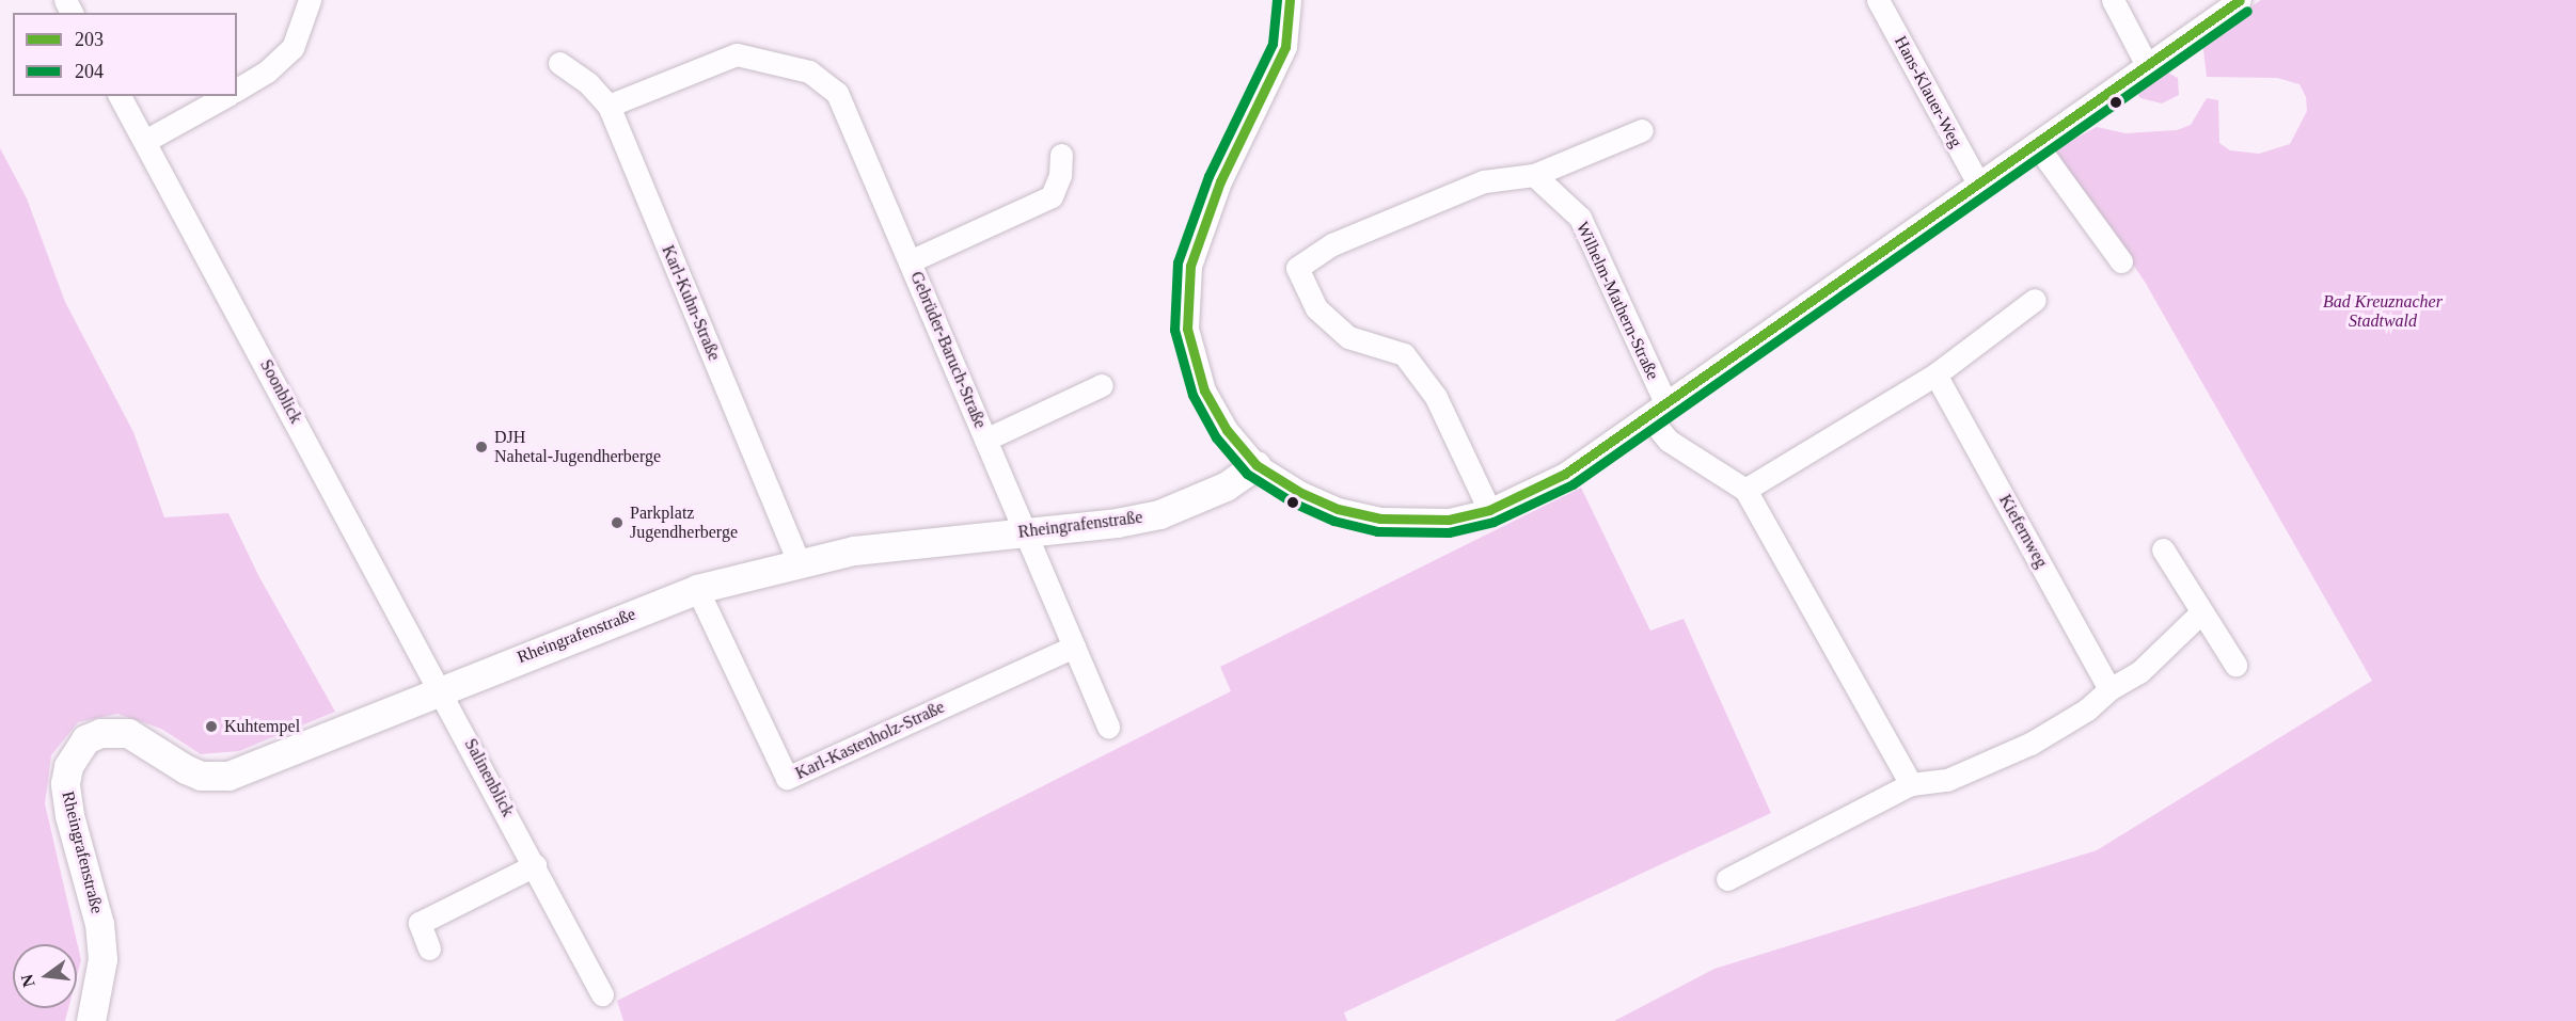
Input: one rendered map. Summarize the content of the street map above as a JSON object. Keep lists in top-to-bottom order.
{
  "streets": {
    "street": [
      "Hans-Klauer-Weg",
      "Wilhelm-Mathern-Straße",
      "Karl-Kuhn-Straße",
      "Gebrüder-Baruch-Straße",
      "Soonblick",
      "Rheingrafenstraße",
      "Kiefernweg",
      "Karl-Kastenholz-Straße",
      "Salinenblick"
    ]
  },
  "crossings": [
    ["Karl-Kuhn-Straße", "Gebrüder-Baruch-Straße"],
    ["Karl-Kuhn-Straße", "Rheingrafenstraße"],
    ["Gebrüder-Baruch-Straße", "Rheingrafenstraße"],
    ["Soonblick", "Rheingrafenstraße"],
    ["Soonblick", "Salinenblick"],
    ["Rheingrafenstraße", "Karl-Kastenholz-Straße"],
    ["Rheingrafenstraße", "Salinenblick"]
  ],
  "parks": ["Bad Kreuznacher Stadtwald"],
  "places": ["DJH Nahetal-Jugendherberge", "Parkplatz Jugendherberge", "Kuhtempel"],
  "lines": ["transit line 203", "transit line 204"],
  "legend": ["203", "204"],
  "north": "left"
}
